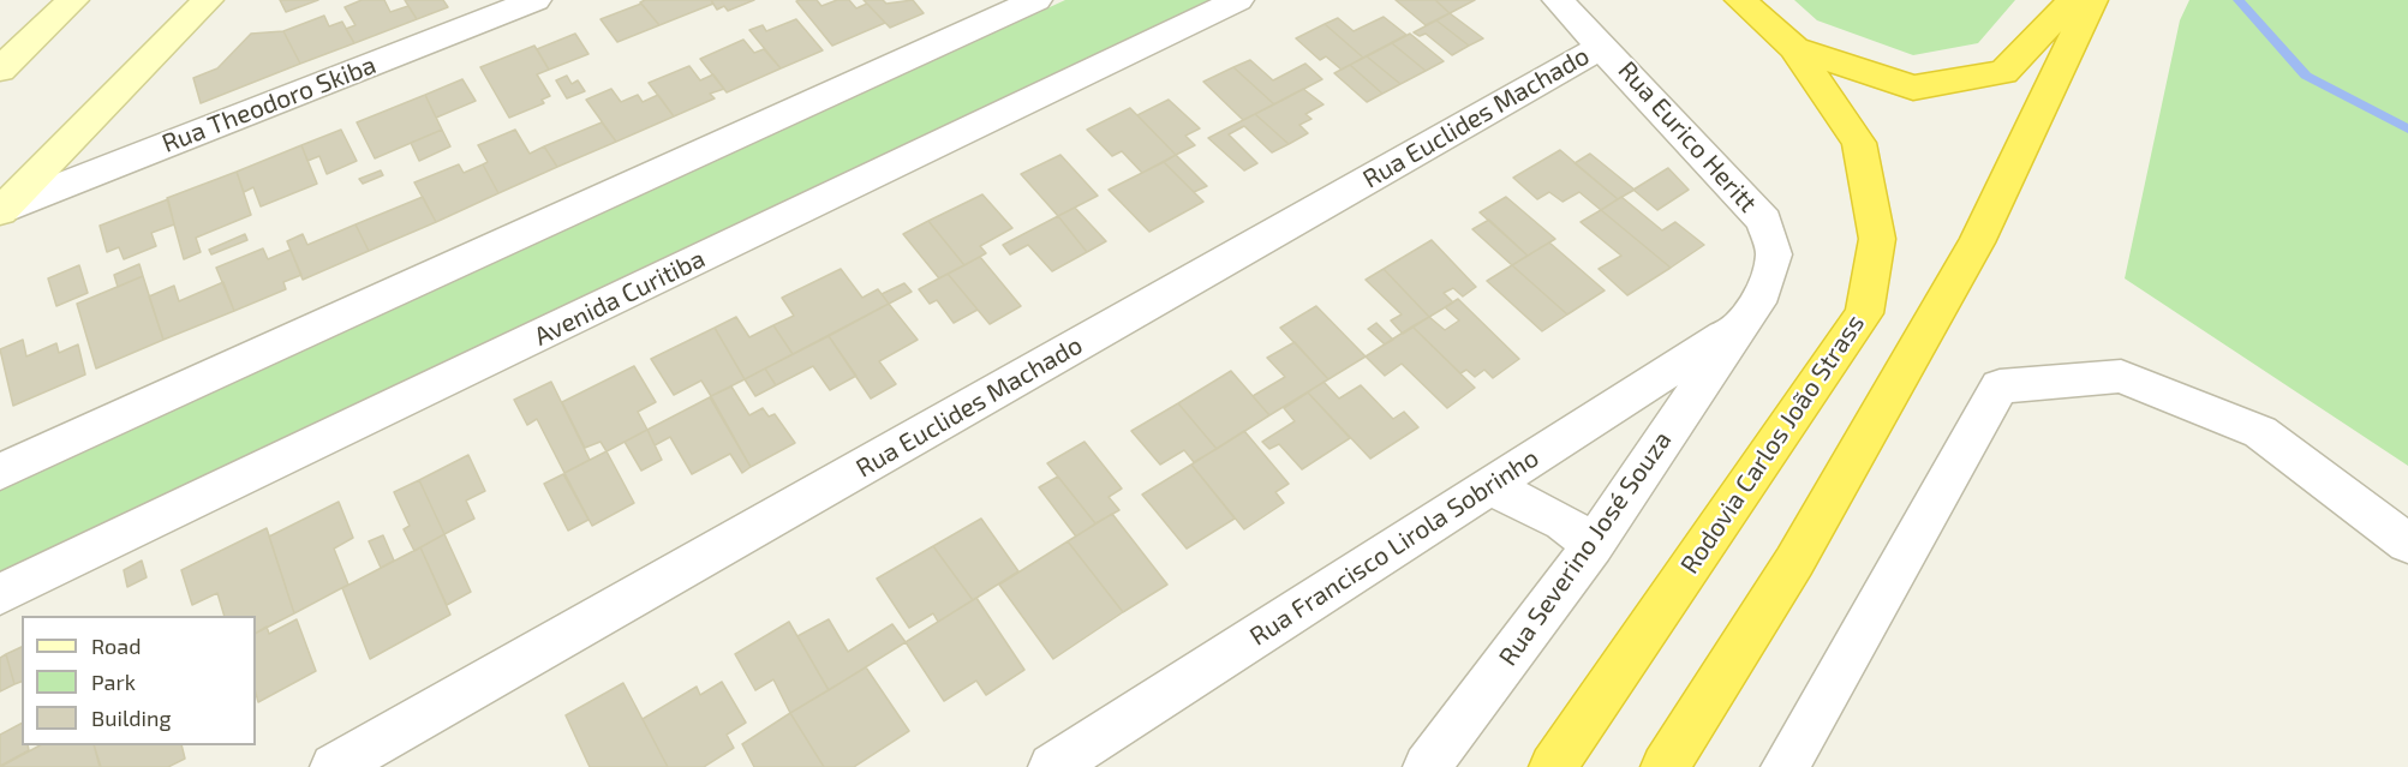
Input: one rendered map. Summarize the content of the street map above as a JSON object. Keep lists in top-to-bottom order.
{
  "streets": {
    "highway": ["Rodovia Carlos João Strass"],
    "street": [
      "Rua Theodoro Skiba",
      "Rua Euclides Machado",
      "Rua Eurico Heritt",
      "Avenida Curitiba",
      "Rua Francisco Lirola Sobrinho",
      "Rua Severino José Souza"
    ]
  },
  "crossings": [
    ["Rua Euclides Machado", "Rua Eurico Heritt"],
    ["Rua Eurico Heritt", "Rua Francisco Lirola Sobrinho"],
    ["Rua Eurico Heritt", "Rua Severino José Souza"],
    ["Rua Francisco Lirola Sobrinho", "Rua Severino José Souza"]
  ],
  "legend": ["Road", "Park", "Building"]
}
